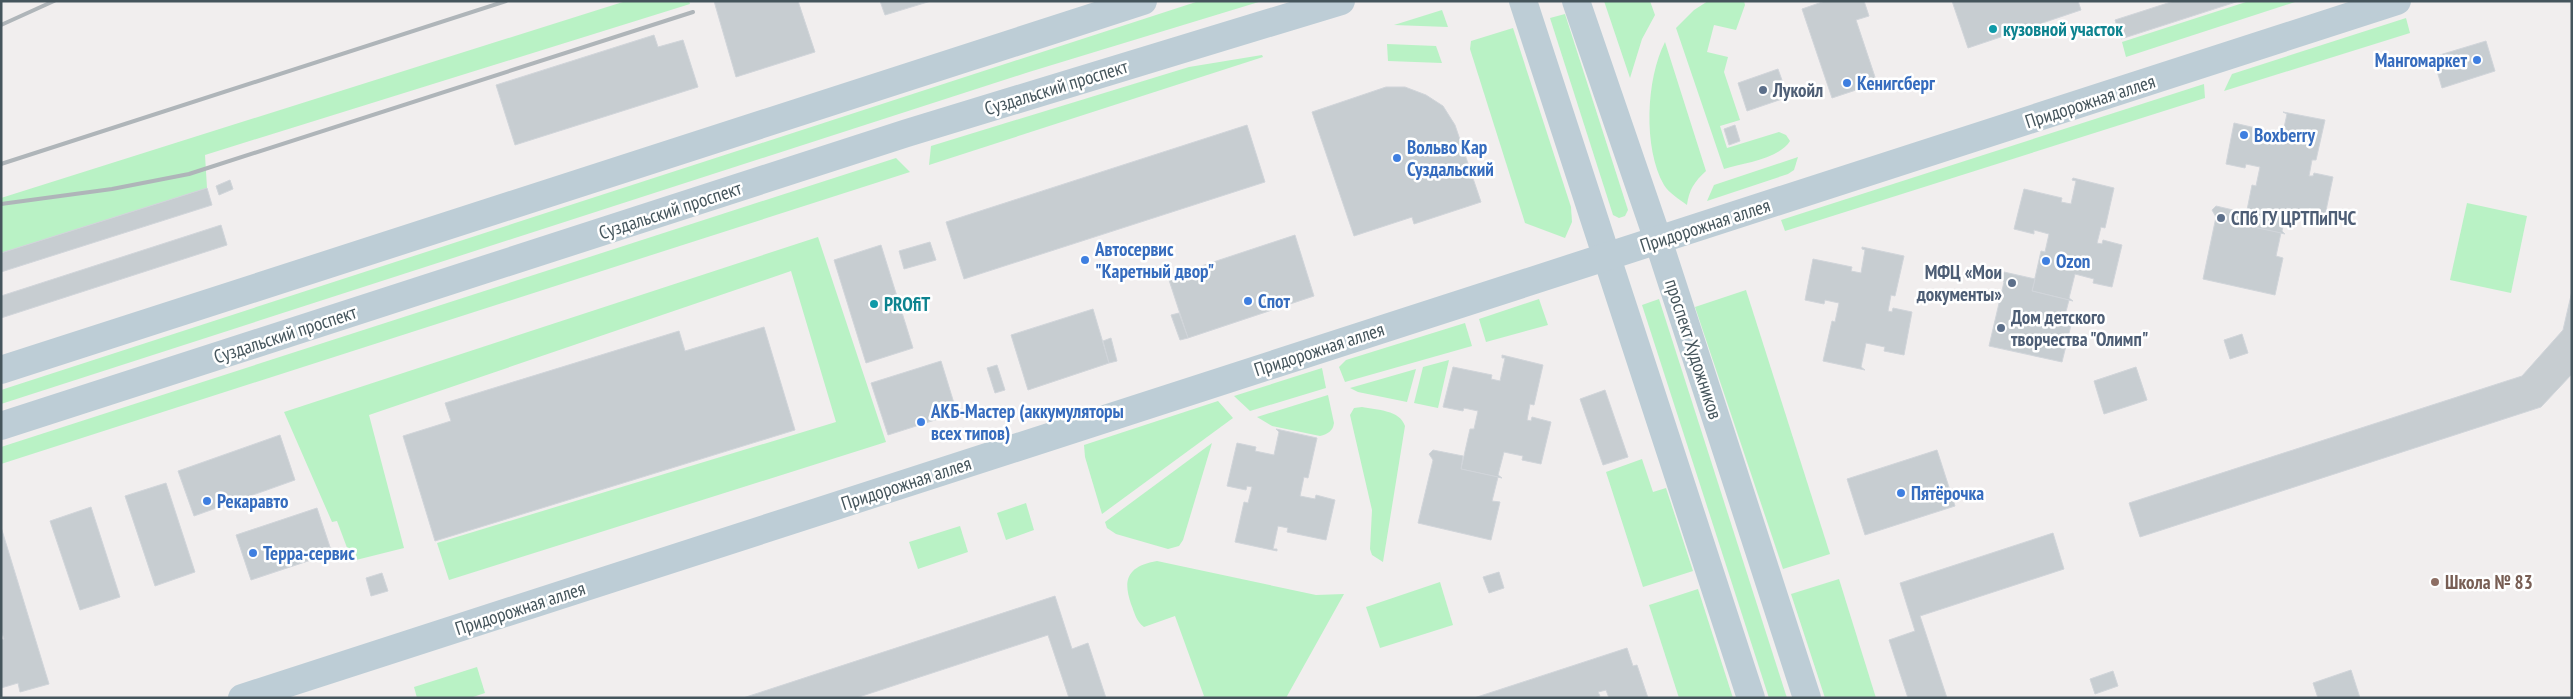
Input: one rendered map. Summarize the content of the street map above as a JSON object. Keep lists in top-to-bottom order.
{
  "streets": {
    "street": ["Суздальский проспект", "Придорожная аллея", "проспект Художников"]
  },
  "crossings": [
    ["Придорожная аллея", "проспект Художников"]
  ],
  "places": [
    "кузовной участок",
    "Мангомаркет",
    "Кенигсберг",
    "Лукойл",
    "Boxberry",
    "Вольво Кар Суздальский",
    "СПб ГУ ЦРТПиПЧС",
    "Автосервис \"Каретный двор\"",
    "Ozon",
    "МФЦ «Мои документы»",
    "Спот",
    "PROfiT",
    "Дом детского творчества \"Олимп\"",
    "АКБ-Мастер (аккумуляторы всех типов)",
    "Пятёрочка",
    "Рекаравто",
    "Терра-сервис",
    "Школа № 83"
  ]
}
